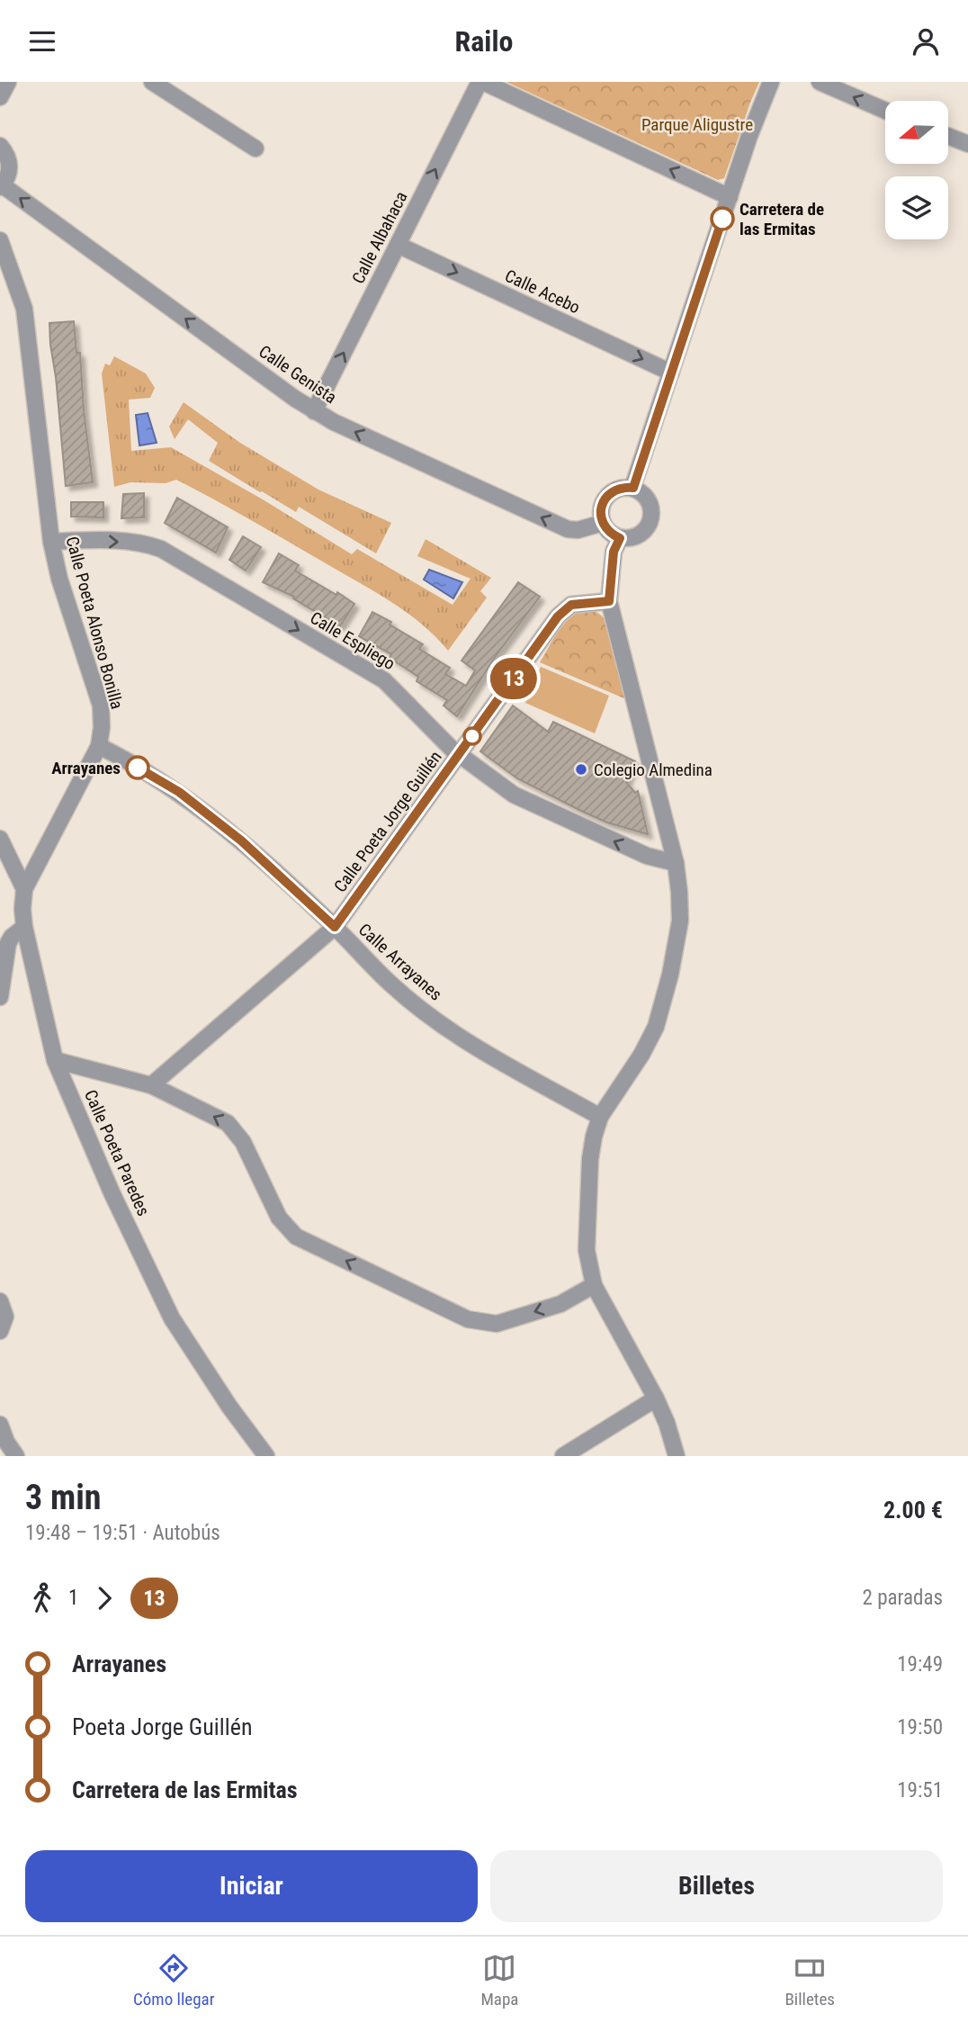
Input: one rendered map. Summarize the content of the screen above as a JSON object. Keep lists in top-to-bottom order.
{
  "streets": {
    "street": [
      "Calle Albahaca",
      "Calle Acebo",
      "Calle Genista",
      "Calle Poeta Alonso Bonilla",
      "Calle Espliego",
      "Calle Poeta Jorge Guillén",
      "Calle Arrayanes",
      "Calle Poeta Paredes"
    ]
  },
  "crossings": [
    ["Calle Albahaca", "Calle Acebo"],
    ["Calle Albahaca", "Calle Genista"],
    ["Calle Poeta Alonso Bonilla", "Calle Espliego"],
    ["Calle Poeta Alonso Bonilla", "Calle Arrayanes"],
    ["Calle Poeta Alonso Bonilla", "Calle Poeta Paredes"],
    ["Calle Espliego", "Calle Poeta Jorge Guillén"],
    ["Calle Poeta Jorge Guillén", "Calle Arrayanes"]
  ],
  "one_way": ["Calle Albahaca", "Calle Acebo", "Calle Genista"],
  "parks": ["Parque Aligustre"],
  "places": ["Carretera de las Ermitas", "Arrayanes", "Colegio Almedina"],
  "lines": ["bus line 13"],
  "north": "left",
  "page": {
    "header": "Railo",
    "on_map": "13",
    "heading": ["3 min", "19:48 – 19:51 · Autobús", "2.00 €"],
    "legs": ["1", "13", "2 paradas"],
    "list": [
      {
        "name": "Arrayanes",
        "value": "19:49"
      },
      {
        "name": "Poeta Jorge Guillén",
        "value": "19:50"
      },
      {
        "name": "Carretera de las Ermitas",
        "value": "19:51"
      }
    ],
    "buttons": ["Iniciar", "Billetes"],
    "tabs": ["Cómo llegar", "Mapa", "Billetes"]
  }
}
